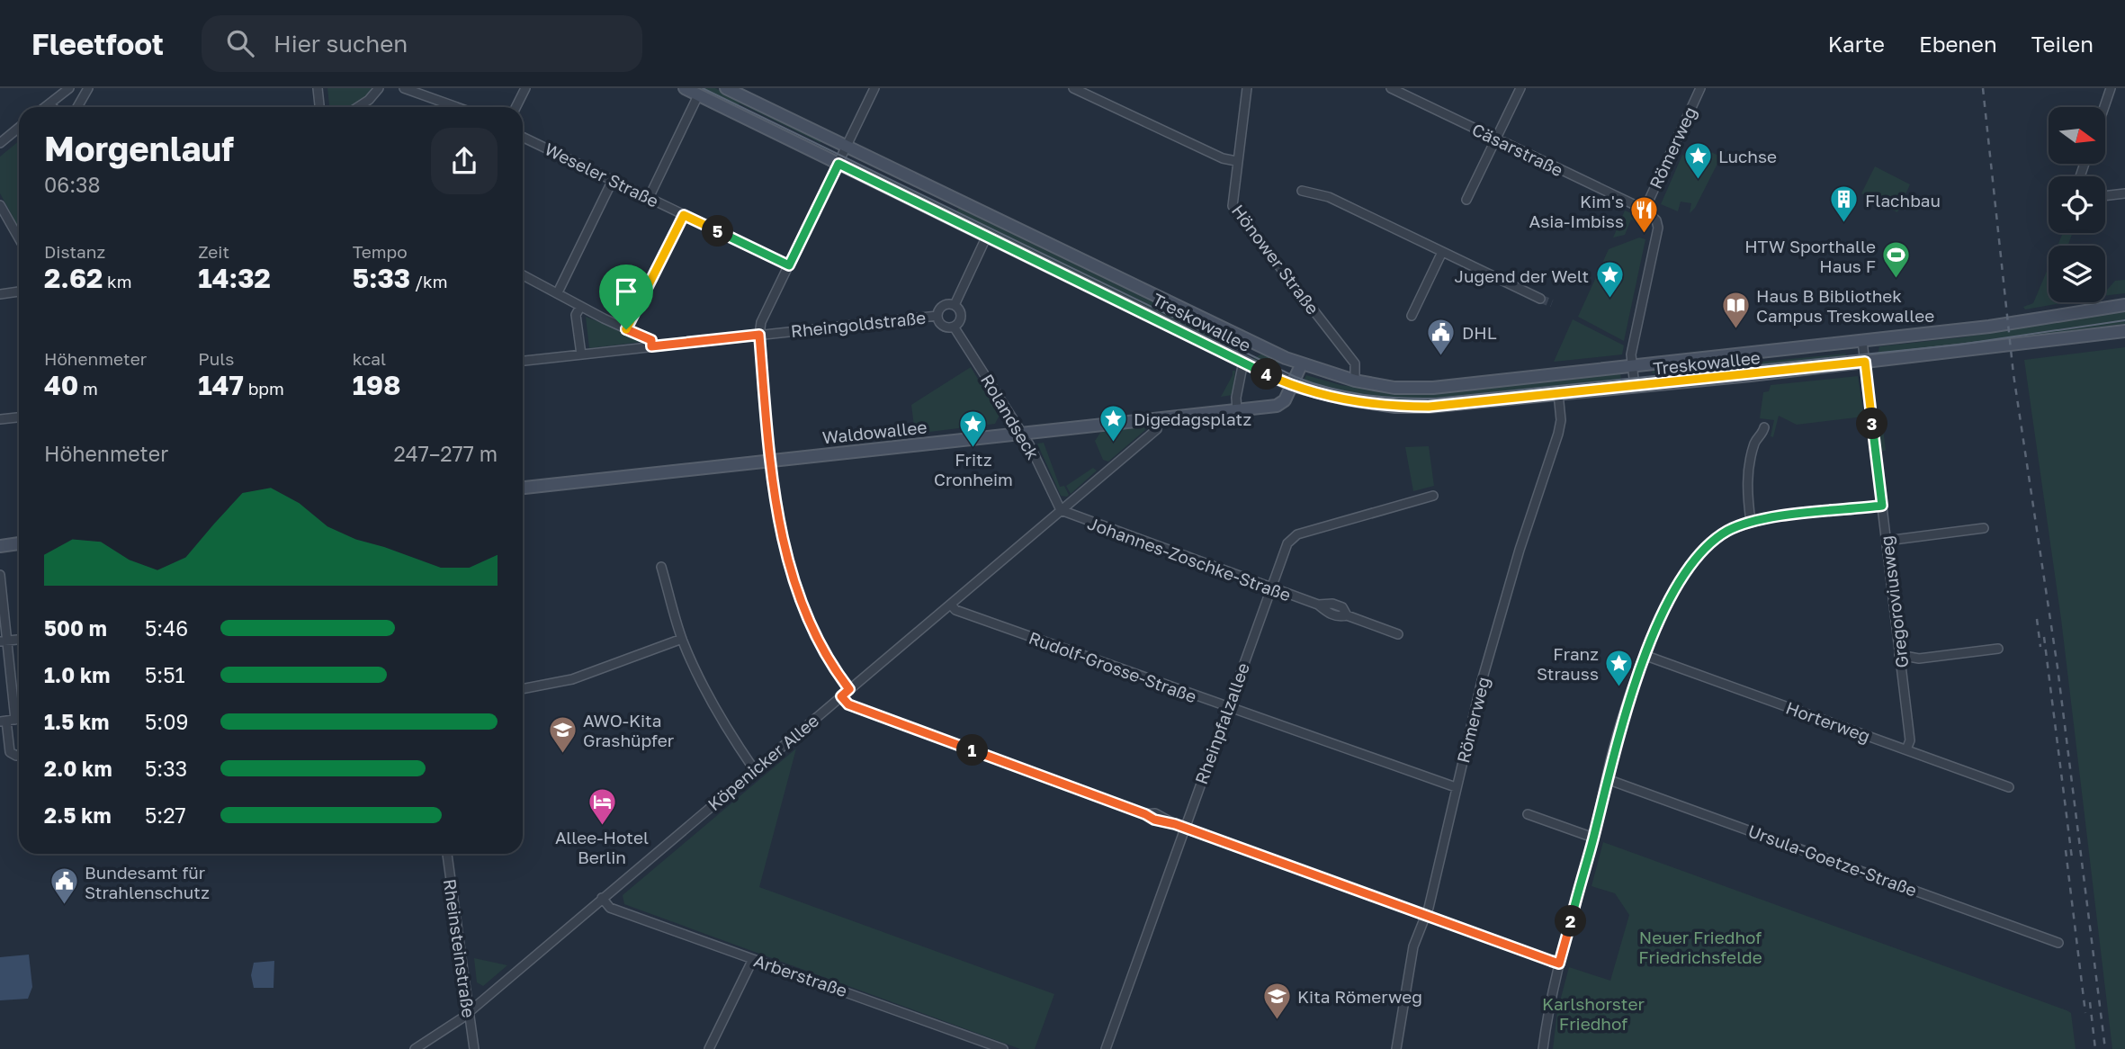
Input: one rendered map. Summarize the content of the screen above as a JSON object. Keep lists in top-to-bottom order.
{
  "streets": {
    "main road": ["Treskowallee", "Waldowallee"],
    "street": [
      "Römerweg",
      "Cäsarstraße",
      "Weseler Straße",
      "Hönower Straße",
      "Rheingoldstraße",
      "Rolandseck",
      "Johannes-Zoschke-Straße",
      "Gregoroviusweg",
      "Rudolf-Grosse-Straße",
      "Horterweg",
      "Rheinpfalzallee",
      "Köpenicker Allee",
      "Ursula-Goetze-Straße",
      "Rheinsteinstraße",
      "Arberstraße"
    ]
  },
  "crossings": [
    ["Römerweg", "Cäsarstraße"],
    ["Römerweg", "Treskowallee"],
    ["Römerweg", "Rudolf-Grosse-Straße"],
    ["Hönower Straße", "Treskowallee"],
    ["Treskowallee", "Waldowallee"],
    ["Treskowallee", "Gregoroviusweg"],
    ["Rheingoldstraße", "Rolandseck"],
    ["Rolandseck", "Waldowallee"],
    ["Rolandseck", "Johannes-Zoschke-Straße"],
    ["Rolandseck", "Köpenicker Allee"],
    ["Waldowallee", "Köpenicker Allee"],
    ["Johannes-Zoschke-Straße", "Rheinpfalzallee"],
    ["Johannes-Zoschke-Straße", "Köpenicker Allee"],
    ["Gregoroviusweg", "Horterweg"],
    ["Rudolf-Grosse-Straße", "Rheinpfalzallee"],
    ["Rudolf-Grosse-Straße", "Köpenicker Allee"],
    ["Köpenicker Allee", "Rheinsteinstraße"],
    ["Köpenicker Allee", "Arberstraße"]
  ],
  "parks": ["Neuer Friedhof Friedrichsfelde", "Karlshorster Friedhof"],
  "places": {
    "place": [
      "Luchse",
      "Jugend der Welt",
      "Digedagsplatz",
      "Fritz Cronheim",
      "Franz Strauss"
    ],
    "building": ["Flachbau"],
    "restaurant": ["Kim's Asia-Imbiss"],
    "sports": ["HTW Sporthalle Haus F"],
    "library": ["Haus B Bibliothek Campus Treskowallee"],
    "public building": ["DHL", "Bundesamt für Strahlenschutz"],
    "school or university": ["AWO-Kita Grashüpfer", "Kita Römerweg"],
    "hotel": ["Allee-Hotel Berlin"]
  },
  "north": "right",
  "page": {
    "header": "Fleetfoot",
    "search": "Hier suchen",
    "nav": ["Karte", "Ebenen", "Teilen"],
    "heading": ["Morgenlauf", "06:38"],
    "stats": [
      ["Distanz", "2.62 km"],
      ["Zeit", "14:32"],
      ["Tempo", "5:33 /km"],
      ["Höhenmeter", "40 m"],
      ["Puls", "147 bpm"],
      ["kcal", "198"]
    ],
    "pins": [
      "5",
      "4",
      "3",
      "1",
      "2"
    ],
    "chart": ["Höhenmeter", "247–277 m"],
    "list": [
      {
        "name": "500 m",
        "note": "5:46"
      },
      {
        "name": "1.0 km",
        "note": "5:51"
      },
      {
        "name": "1.5 km",
        "note": "5:09"
      },
      {
        "name": "2.0 km",
        "note": "5:33"
      },
      {
        "name": "2.5 km",
        "note": "5:27"
      }
    ]
  }
}
